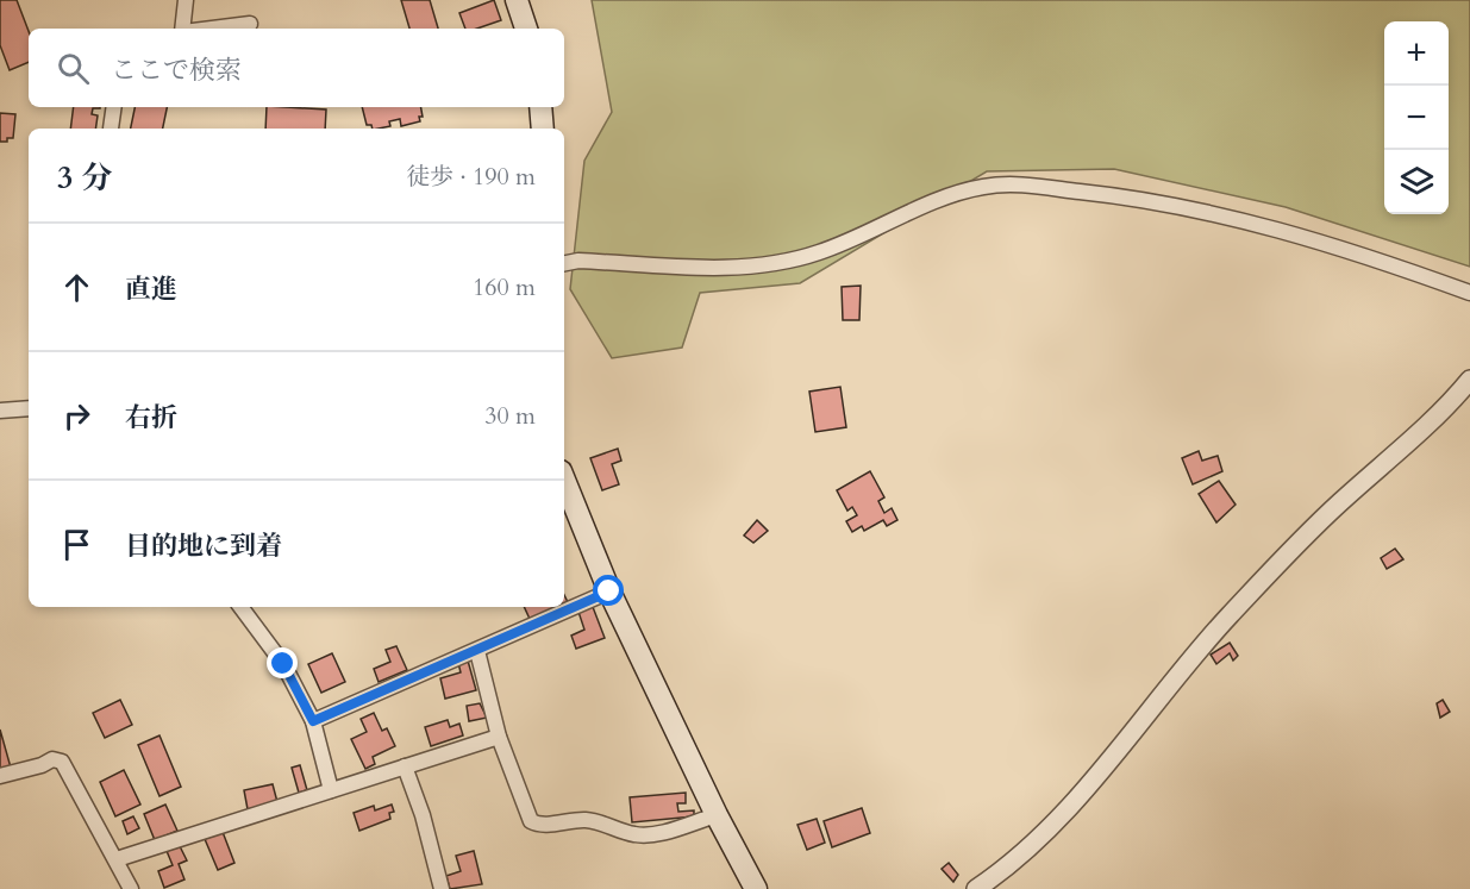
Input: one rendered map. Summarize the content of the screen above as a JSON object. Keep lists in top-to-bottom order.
{
  "page": {
    "map_buttons": ["+", "−"],
    "search": "ここで検索",
    "heading": ["3 分", "徒歩 · 190 m"],
    "list": [
      ["直進", "160 m"],
      ["右折", "30 m"],
      "目的地に到着"
    ]
  }
}
